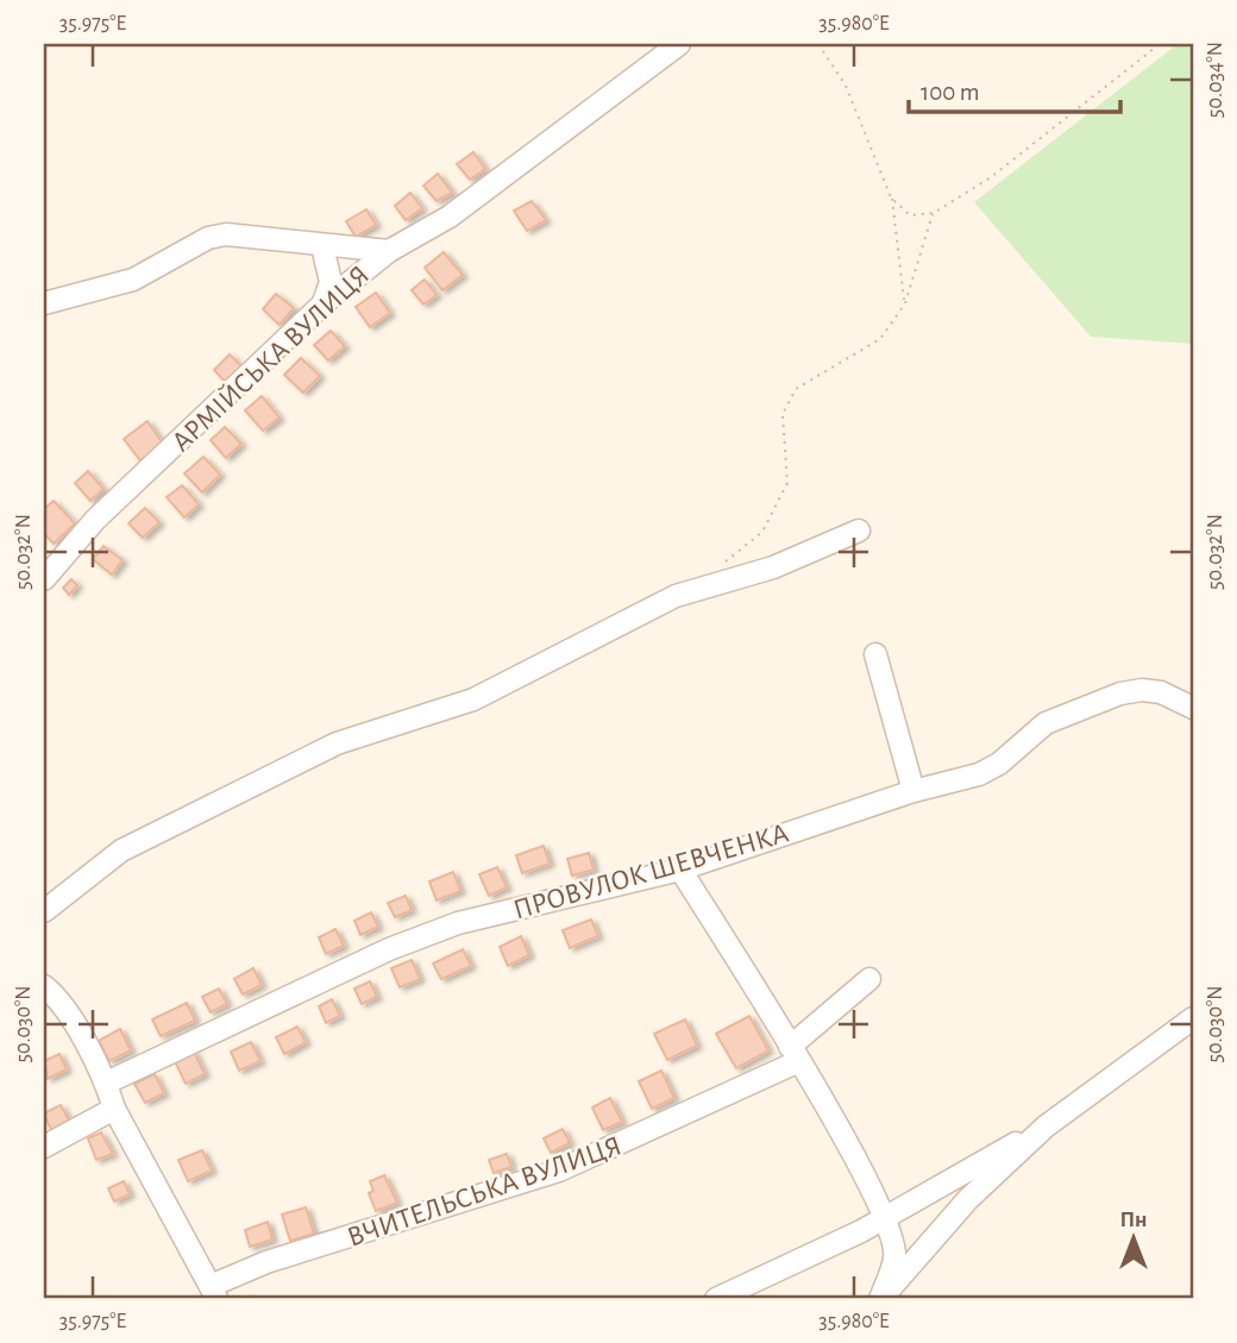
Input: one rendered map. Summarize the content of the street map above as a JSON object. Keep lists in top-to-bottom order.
{
  "streets": {
    "street": ["АРМІЙСЬКА ВУЛИЦЯ", "ПРОВУЛОК ШЕВЧЕНКА", "ВЧИТЕЛЬСЬКА ВУЛИЦЯ"]
  },
  "scale_bar": "100 m",
  "north": "top",
  "coordinates": [
    "35.975°E",
    "35.980°E",
    "50.034°N",
    "50.032°N",
    "50.030°N"
  ]
}
